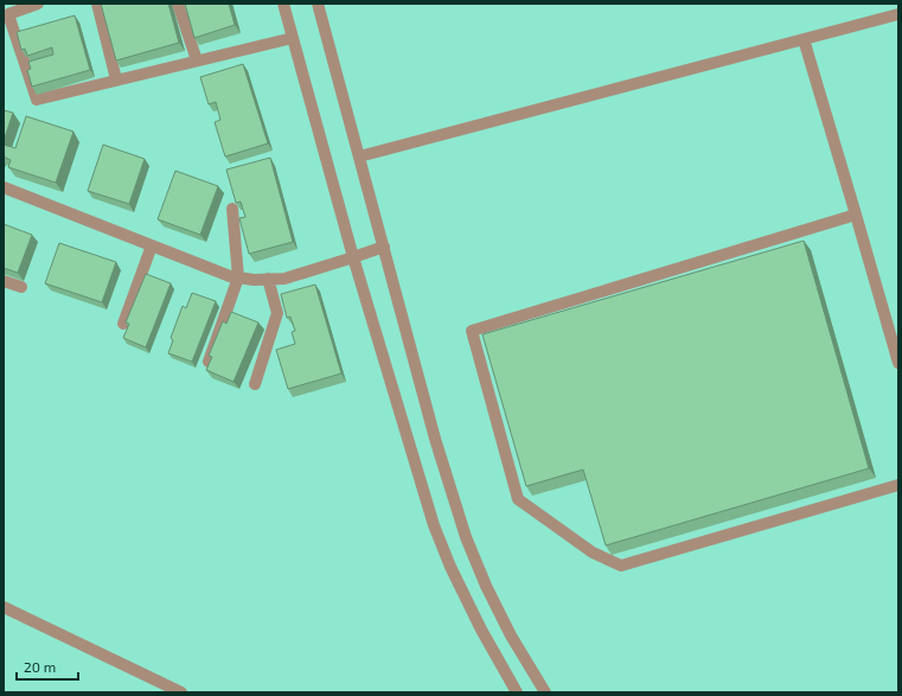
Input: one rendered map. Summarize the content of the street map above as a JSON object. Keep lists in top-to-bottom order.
{
  "scale_bar": "20 m"
}
